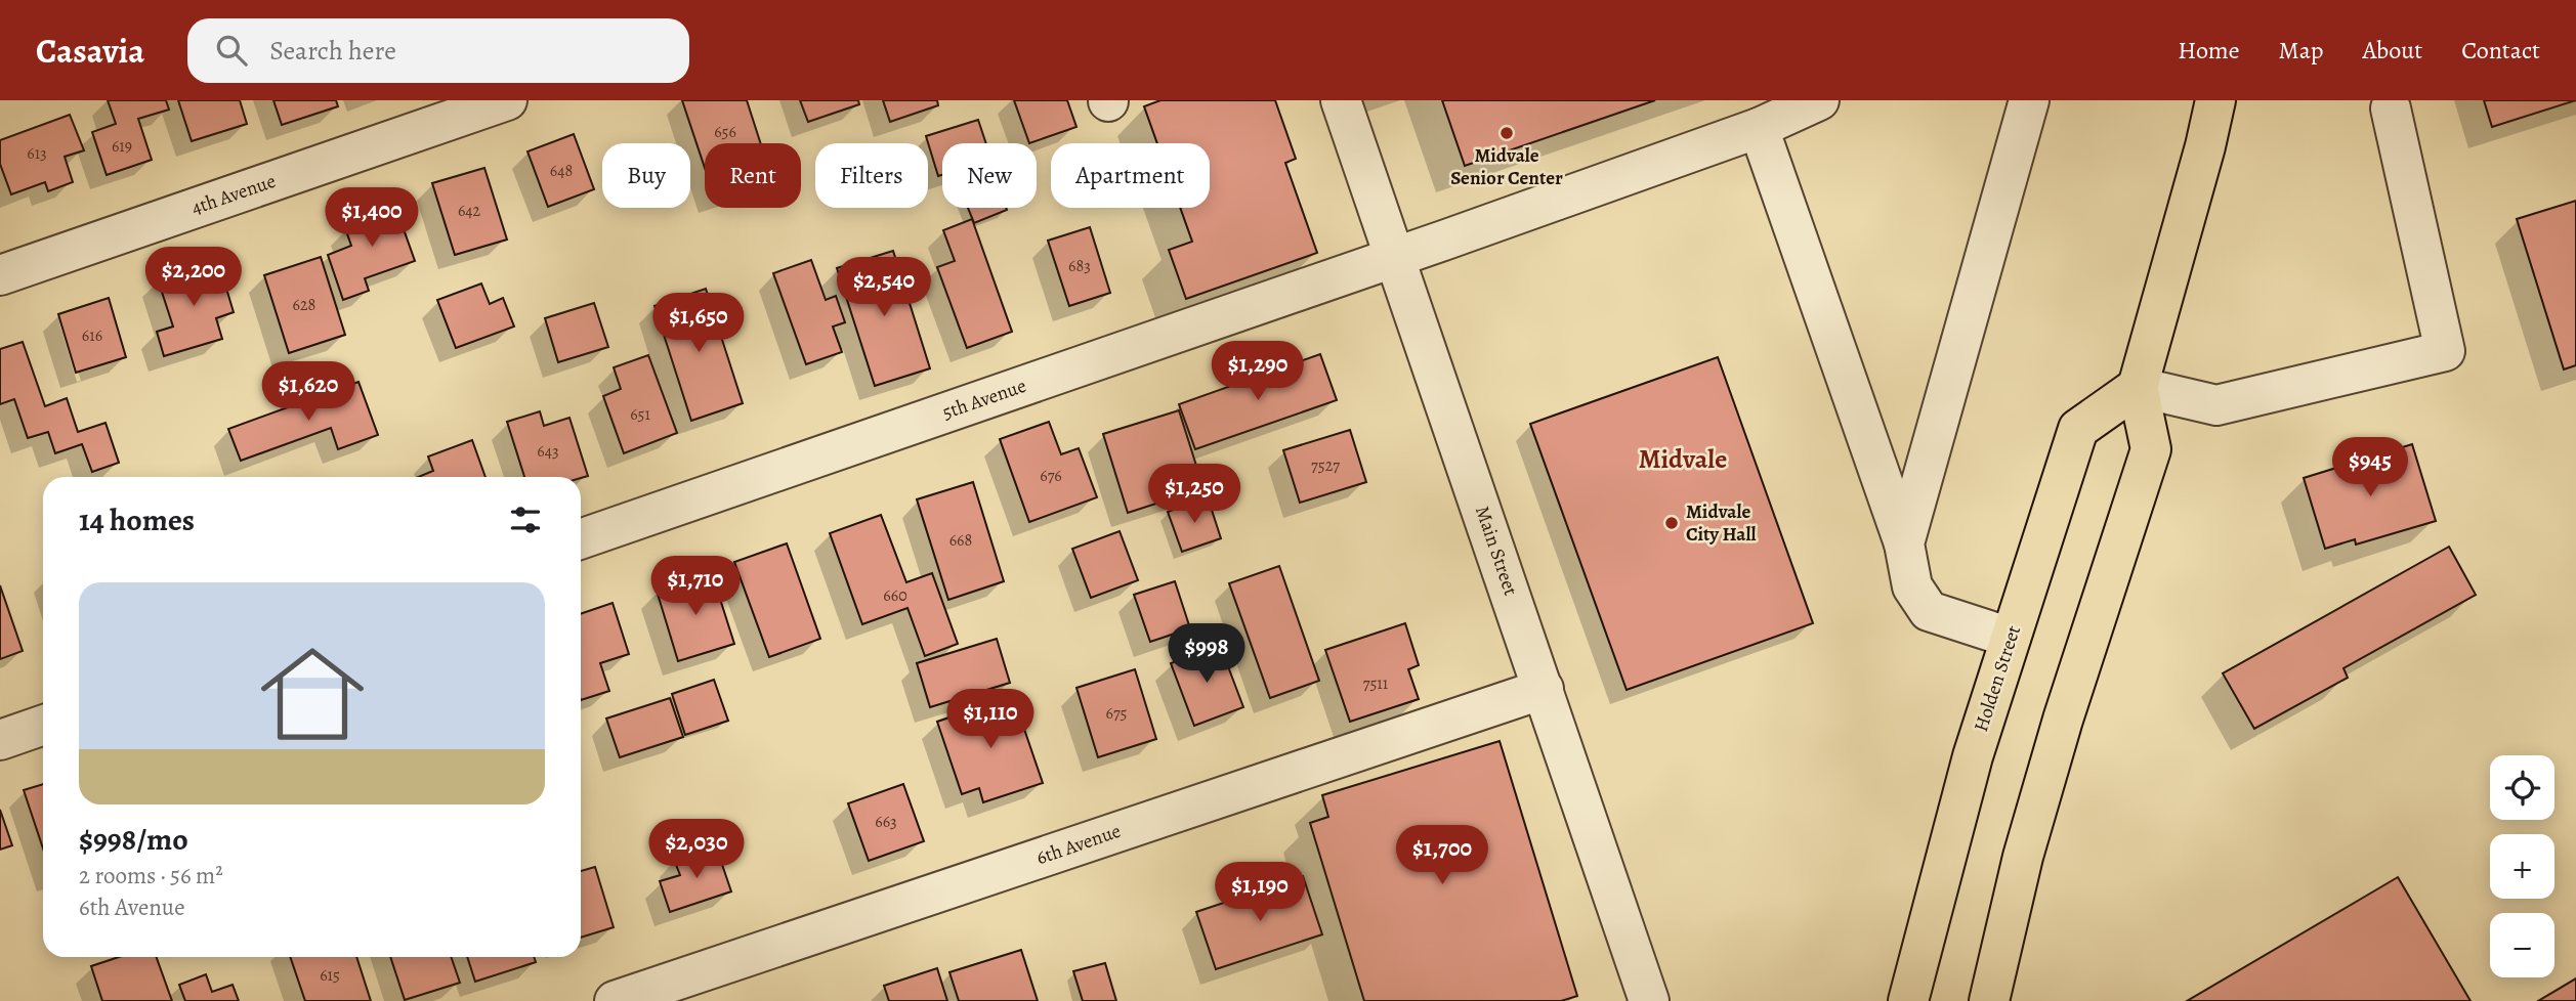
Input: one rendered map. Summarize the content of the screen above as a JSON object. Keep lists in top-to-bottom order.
{
  "streets": {
    "main road": ["Holden Street"],
    "street": [
      "4th Avenue",
      "5th Avenue",
      "Main Street",
      "6th Avenue"
    ]
  },
  "crossings": [
    ["5th Avenue", "Main Street"],
    ["Main Street", "6th Avenue"]
  ],
  "districts": ["Midvale"],
  "places": ["Midvale Senior Center", "Midvale City Hall"],
  "house_numbers": [
    "656",
    "619",
    "613",
    "648",
    "642",
    "683",
    "628",
    "616",
    "651",
    "643",
    "7527",
    "676",
    "668",
    "660",
    "7511",
    "675",
    "663",
    "615"
  ],
  "page": {
    "header": "Casavia",
    "search": "Search here",
    "nav": [
      "Home",
      "Map",
      "About",
      "Contact"
    ],
    "chip": [
      "Buy",
      "Rent",
      "Filters",
      "New",
      "Apartment"
    ],
    "price": [
      "$1,400",
      "$2,200",
      "$2,540",
      "$1,650",
      "$1,290",
      "$1,620",
      "$945",
      "$1,250",
      "$1,710",
      "$998",
      "$1,110",
      "$2,030",
      "$1,700",
      "$1,190"
    ],
    "heading": "14 homes",
    "list": [
      {
        "name": "$998/mo",
        "note": "2 rooms · 56 m² · 6th Avenue"
      }
    ],
    "map_buttons": ["+", "−"]
  }
}
